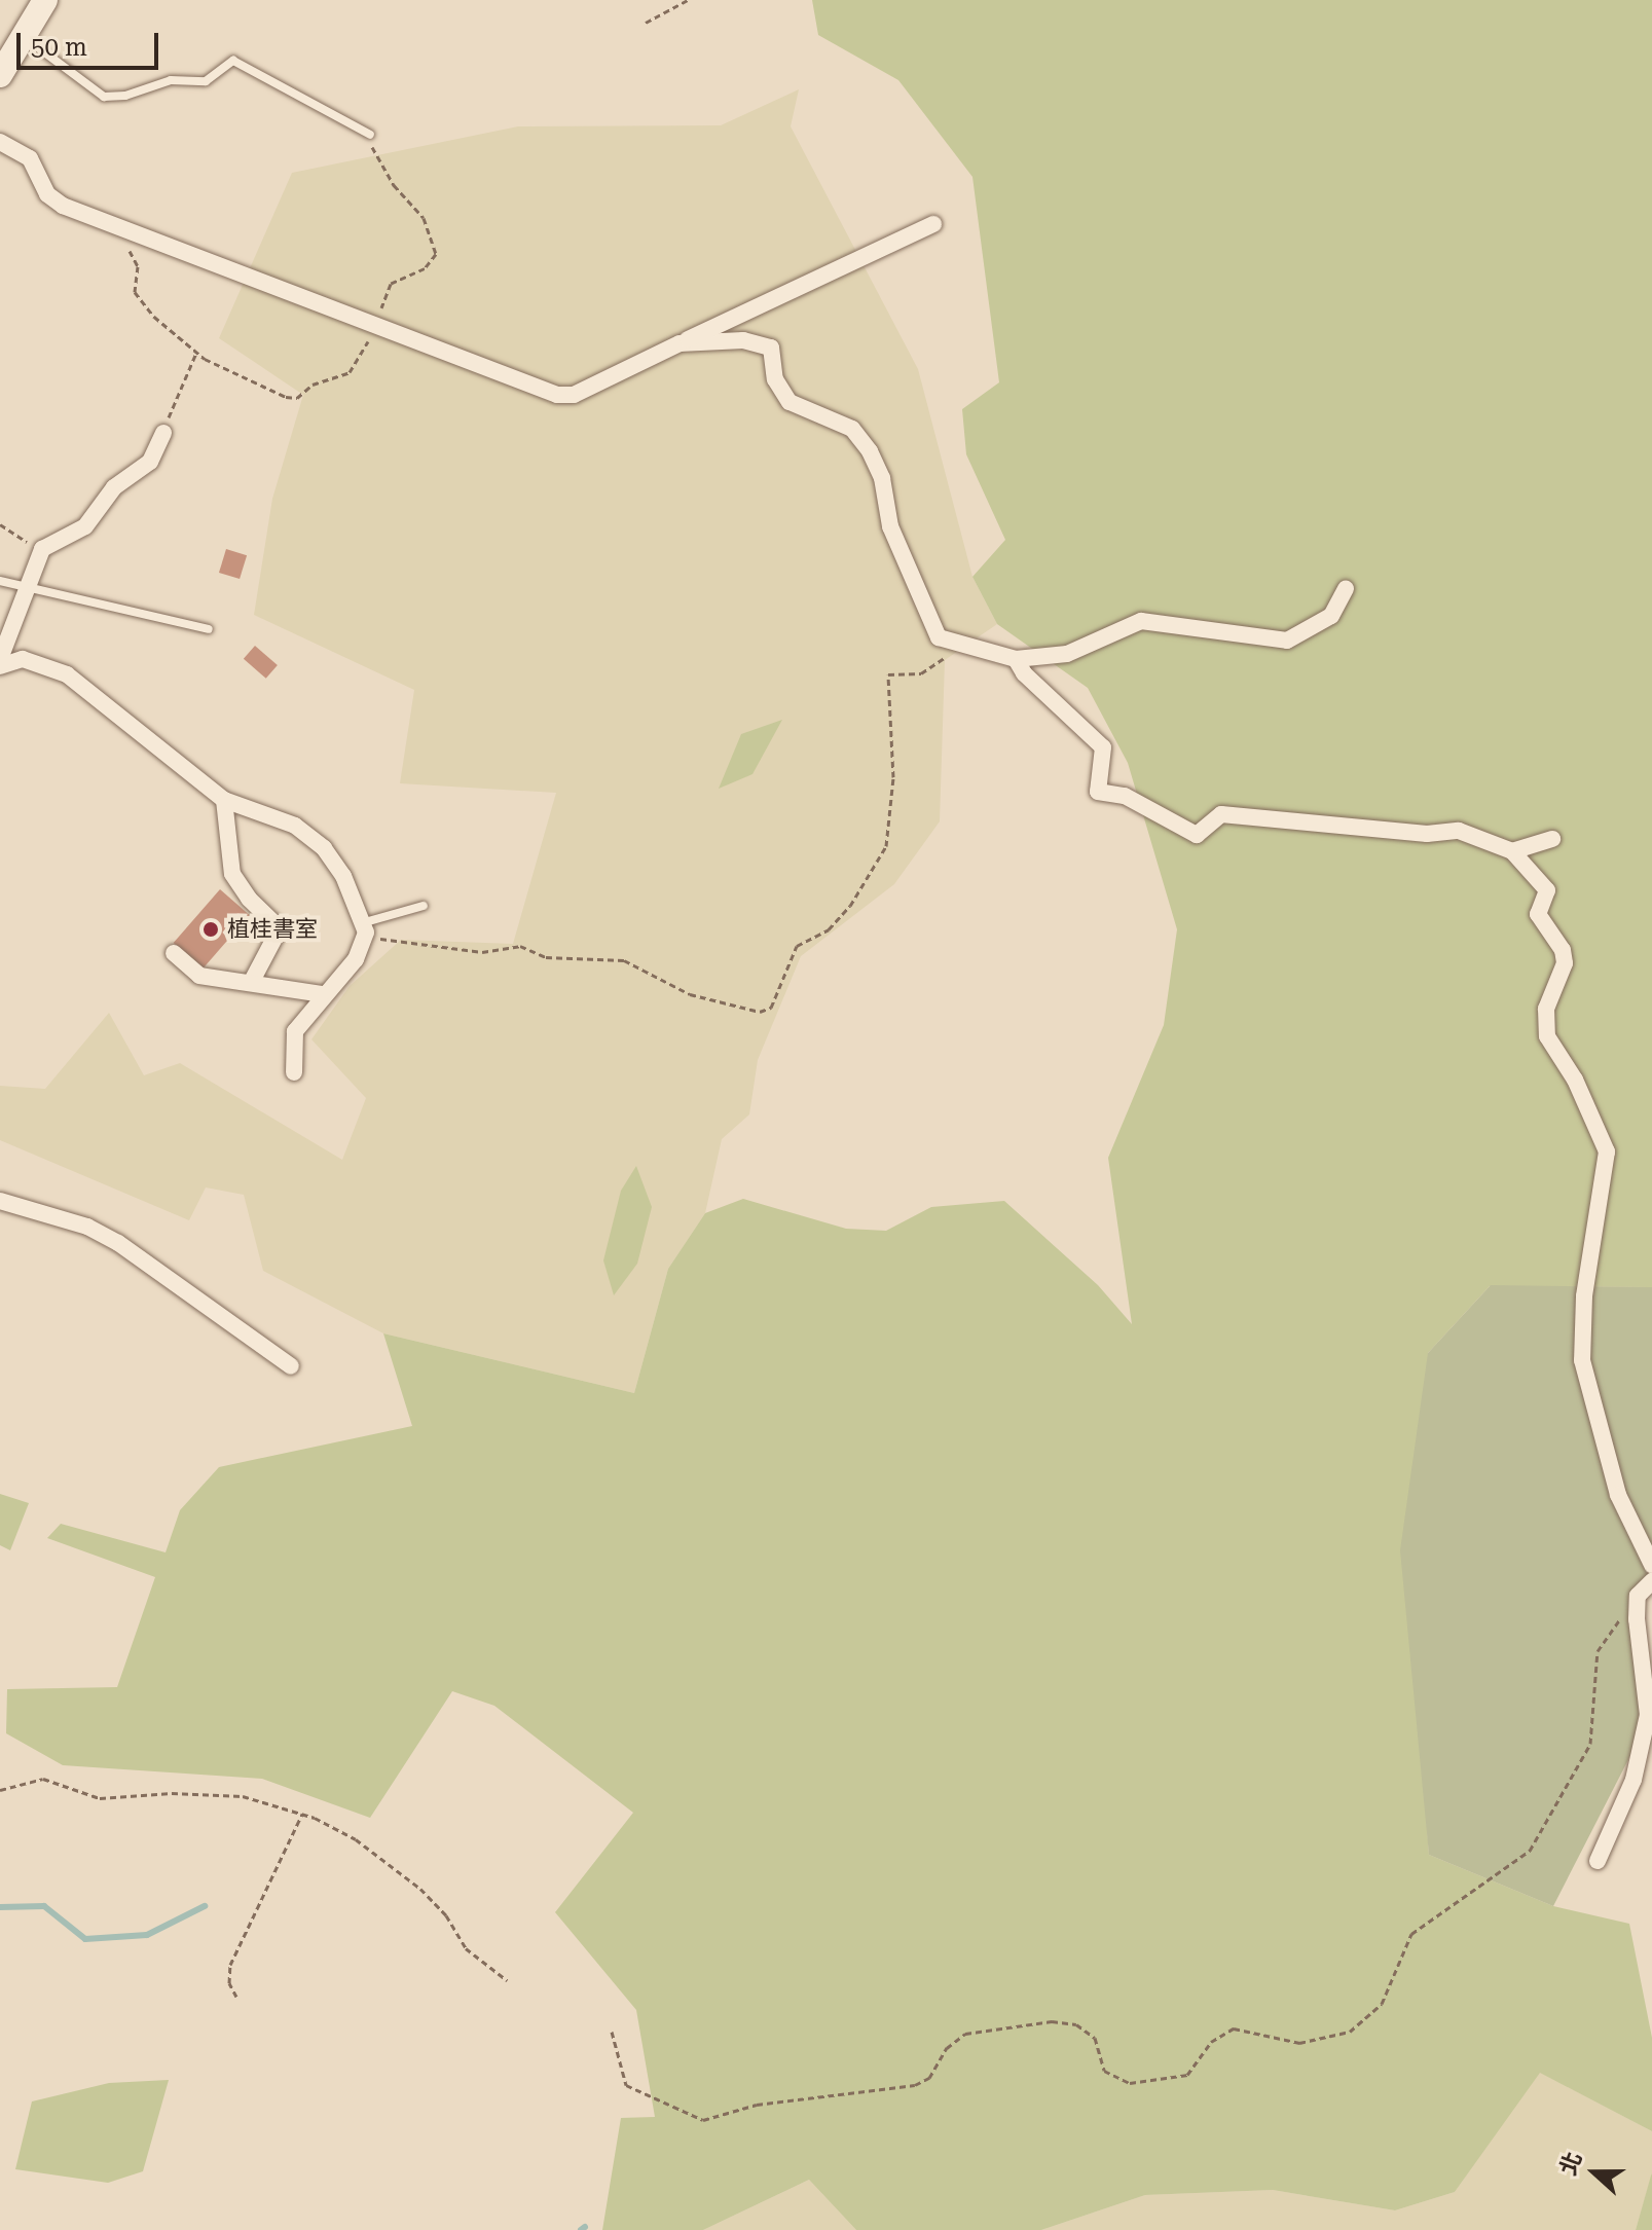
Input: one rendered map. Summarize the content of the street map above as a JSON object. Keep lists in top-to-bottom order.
{
  "places": ["植桂書室"],
  "scale_bar": "50 m",
  "north": "left"
}
